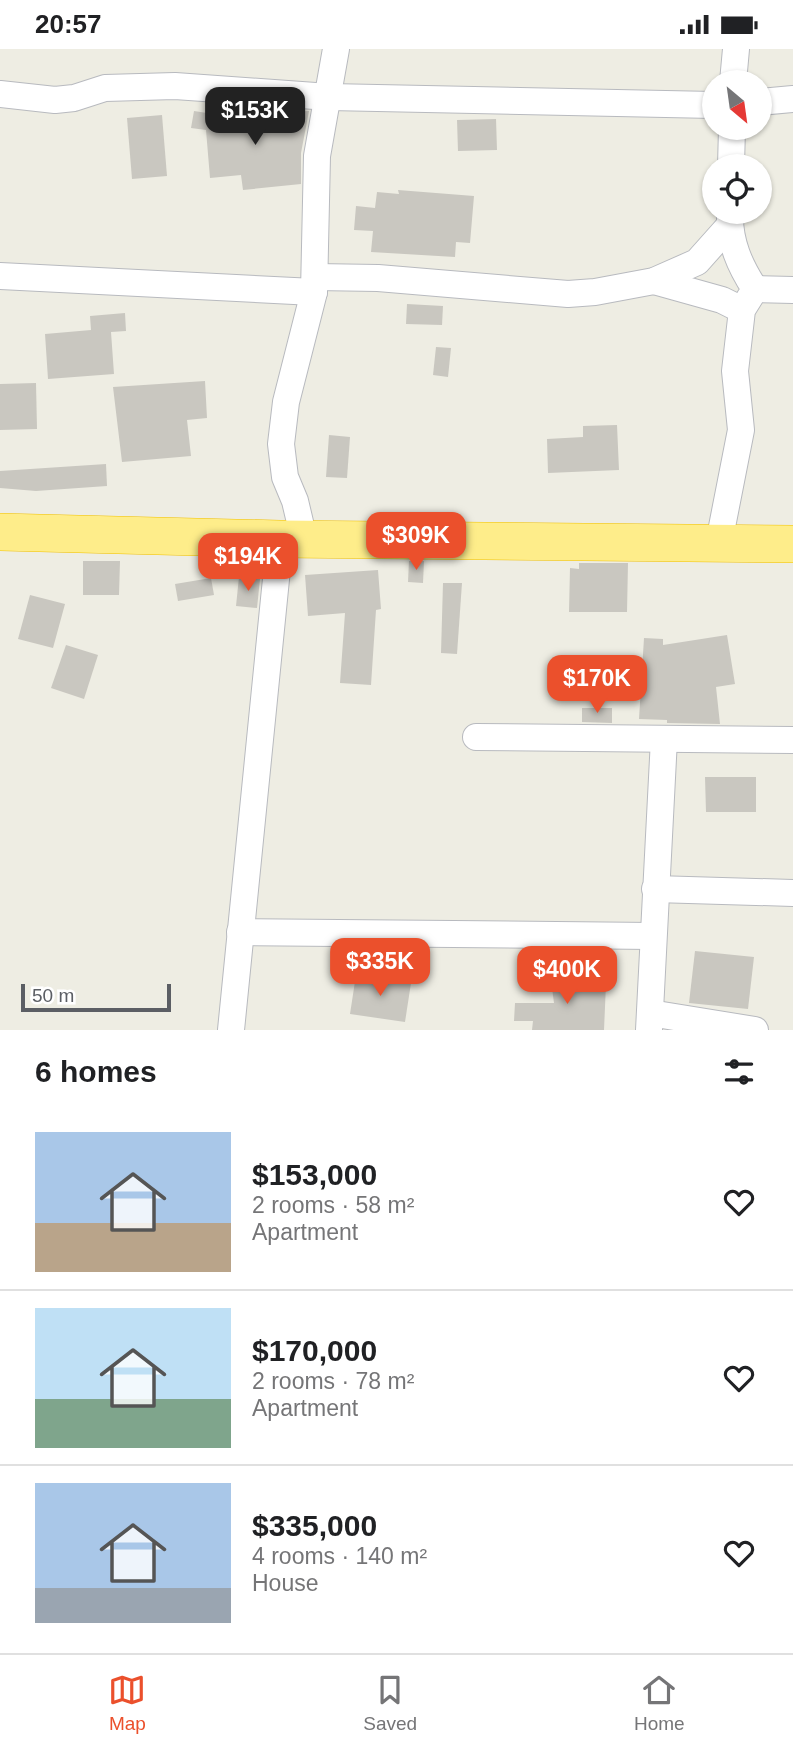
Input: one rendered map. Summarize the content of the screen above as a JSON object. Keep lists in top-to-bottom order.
{
  "scale_bar": "50 m",
  "north": "bottom right",
  "page": {
    "status": "20:57",
    "price": [
      "$153K",
      "$309K",
      "$194K",
      "$170K",
      "$335K",
      "$400K"
    ],
    "scale": "50 m",
    "heading": "6 homes",
    "list": [
      {
        "name": "$153,000",
        "note": "2 rooms · 58 m² · Apartment"
      },
      {
        "name": "$170,000",
        "note": "2 rooms · 78 m² · Apartment"
      },
      {
        "name": "$335,000",
        "note": "4 rooms · 140 m² · House"
      }
    ],
    "tabs": ["Map", "Saved", "Home"]
  }
}
